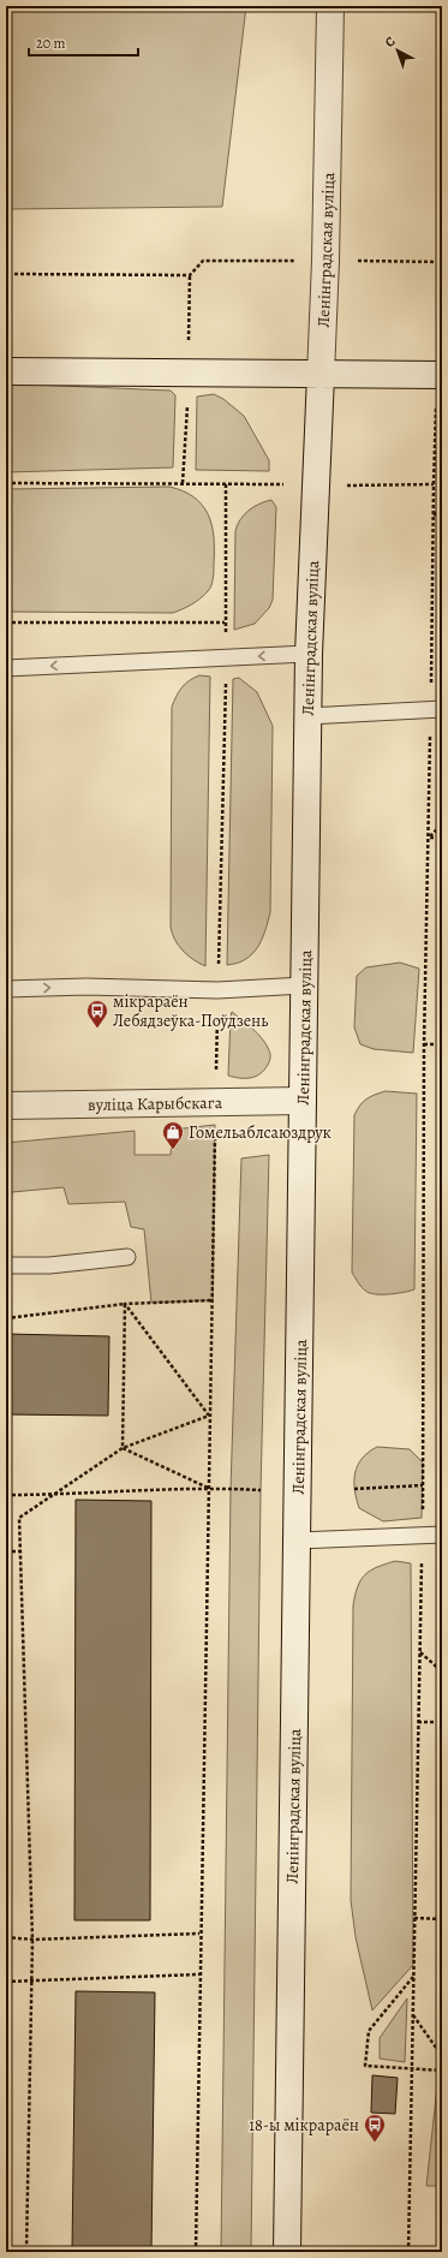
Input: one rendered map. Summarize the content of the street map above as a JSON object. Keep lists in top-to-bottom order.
{
  "streets": {
    "main road": ["Ленінградская вуліца", "вуліца Карыбскага"]
  },
  "crossings": [
    ["Ленінградская вуліца", "вуліца Карыбскага"]
  ],
  "places": {
    "bus stop": ["мікрараён Лебядзеўка-Поўдзень", "18-ы мікрараён"],
    "shop": ["Гомельаблсаюздрук"]
  },
  "scale_bar": "20 m",
  "north": "top left"
}
